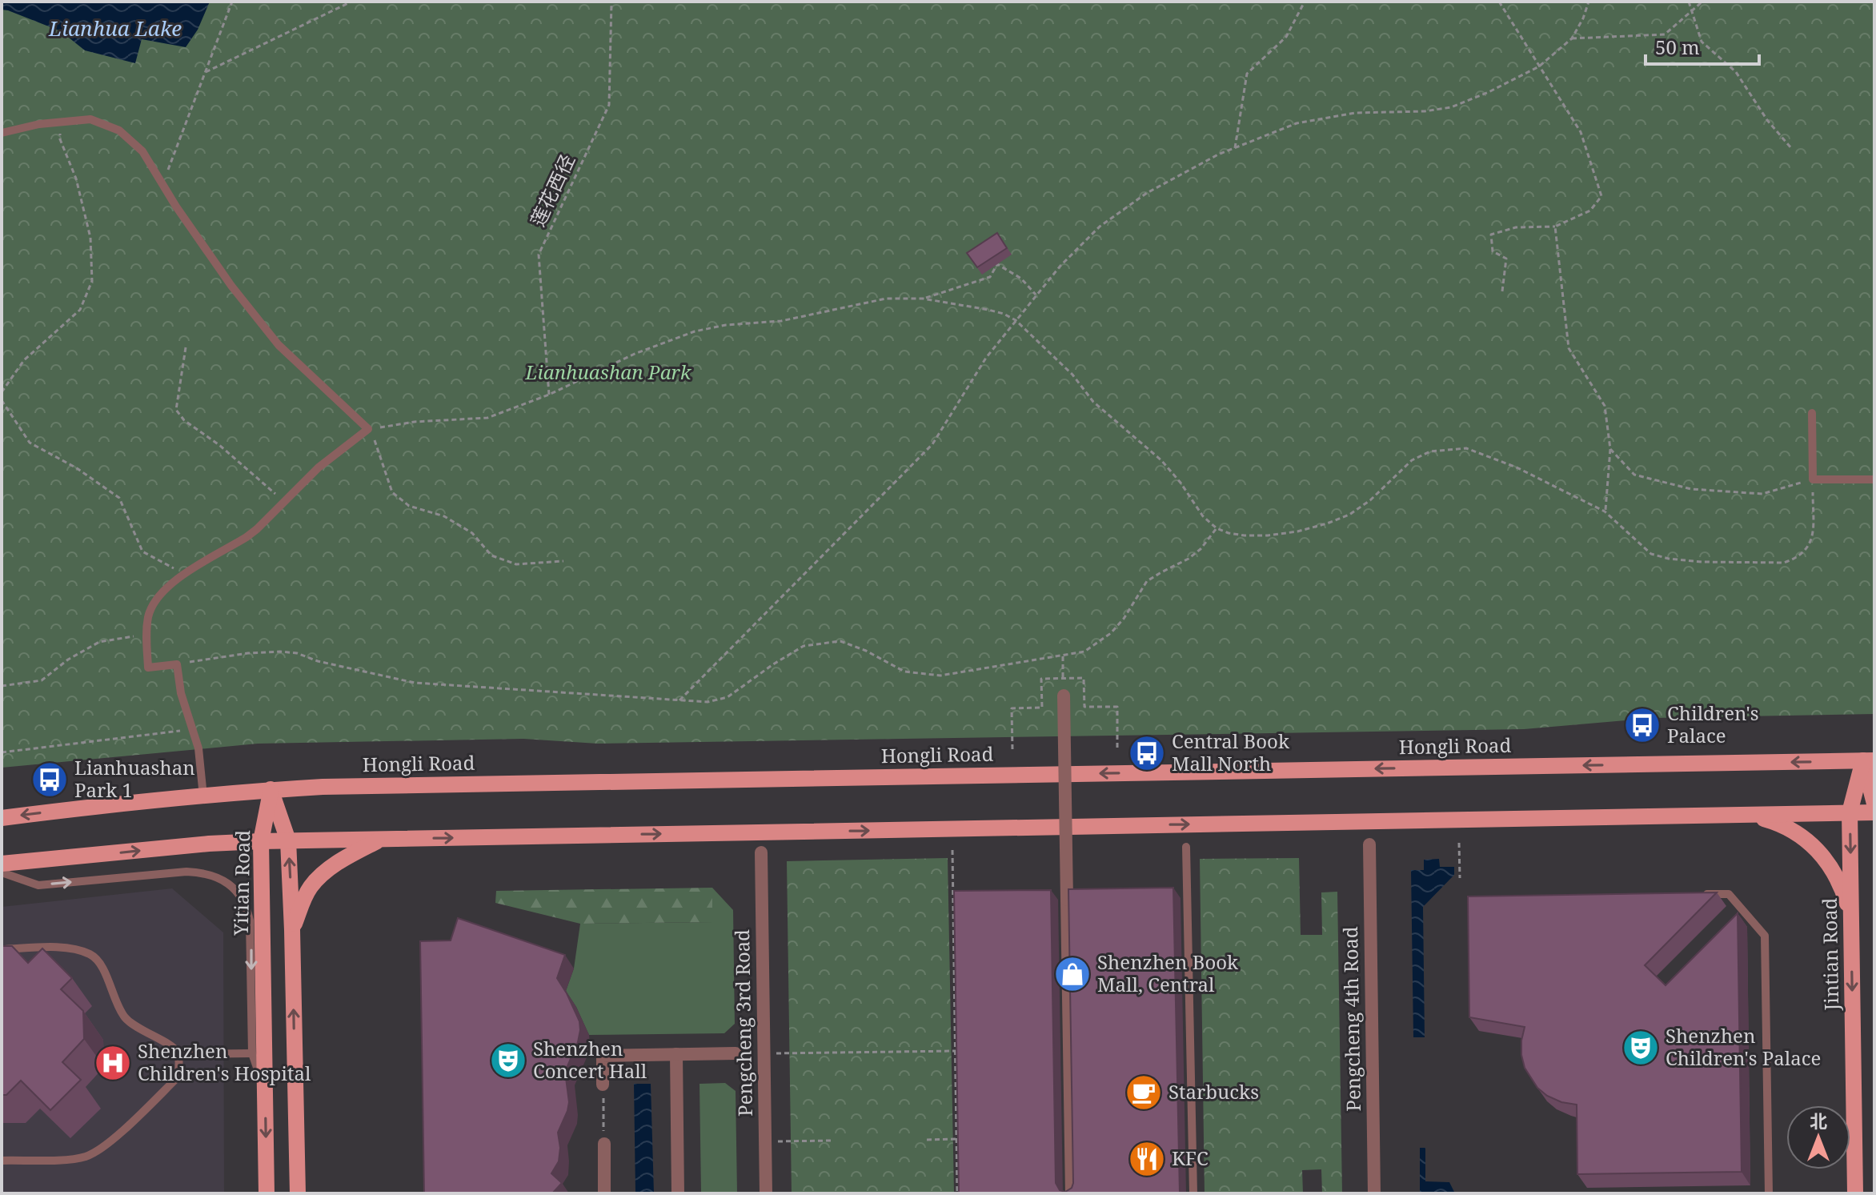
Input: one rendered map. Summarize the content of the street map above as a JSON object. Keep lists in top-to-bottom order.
{
  "streets": {
    "main road": ["Hongli Road", "Yitian Road", "Jintian Road"],
    "street": ["Pengcheng 4th Road", "Pengcheng 3rd Road"],
    "path": ["莲花西径"]
  },
  "crossings": [
    ["Hongli Road", "Yitian Road"],
    ["Hongli Road", "Jintian Road"]
  ],
  "one_way": ["Jintian Road"],
  "water": ["Lianhua Lake"],
  "parks": ["Lianhuashan Park"],
  "places": {
    "bus stop": ["Children's Palace", "Central Book Mall North", "Lianhuashan Park 1"],
    "shop": ["Shenzhen Book Mall, Central"],
    "theatre": ["Shenzhen Children's Palace", "Shenzhen Concert Hall"],
    "hospital": ["Shenzhen Children's Hospital"],
    "cafe": ["Starbucks"],
    "restaurant": ["KFC"]
  },
  "scale_bar": "50 m",
  "north": "top"
}
